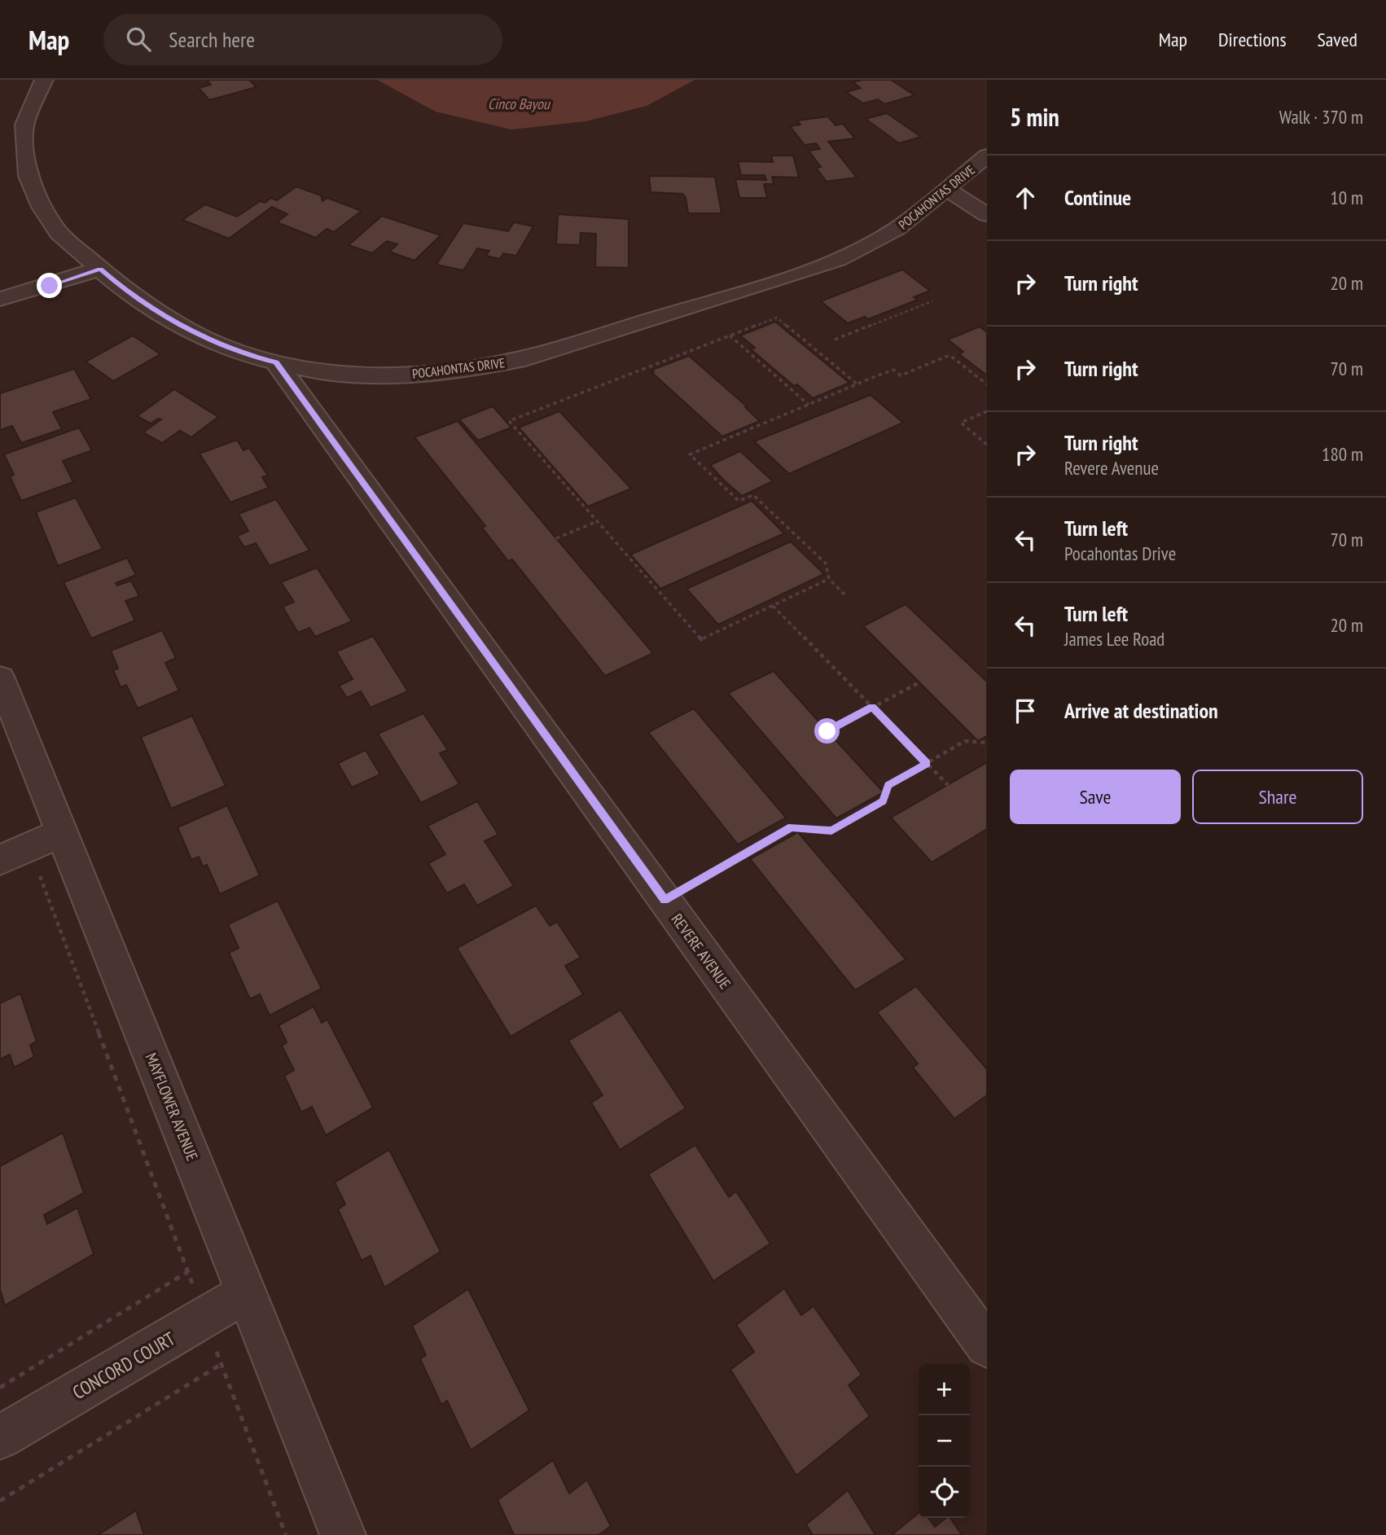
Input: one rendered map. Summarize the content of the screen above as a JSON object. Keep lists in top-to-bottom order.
{
  "streets": {
    "street": [
      "POCAHONTAS DRIVE",
      "REVERE AVENUE",
      "MAYFLOWER AVENUE",
      "CONCORD COURT"
    ]
  },
  "crossings": [
    ["POCAHONTAS DRIVE", "REVERE AVENUE"],
    ["MAYFLOWER AVENUE", "CONCORD COURT"]
  ],
  "water": ["Cinco Bayou"],
  "page": {
    "header": "Map",
    "search": "Search here",
    "nav": ["Map", "Directions", "Saved"],
    "heading": ["5 min", "Walk · 370 m"],
    "list": [
      ["Continue", "10 m"],
      ["Turn right", "20 m"],
      ["Turn right", "70 m"],
      ["Turn right", "Revere Avenue", "180 m"],
      ["Turn left", "Pocahontas Drive", "70 m"],
      ["Turn left", "James Lee Road", "20 m"],
      "Arrive at destination"
    ],
    "buttons": ["Save", "Share"],
    "map_buttons": ["+", "−"]
  }
}
